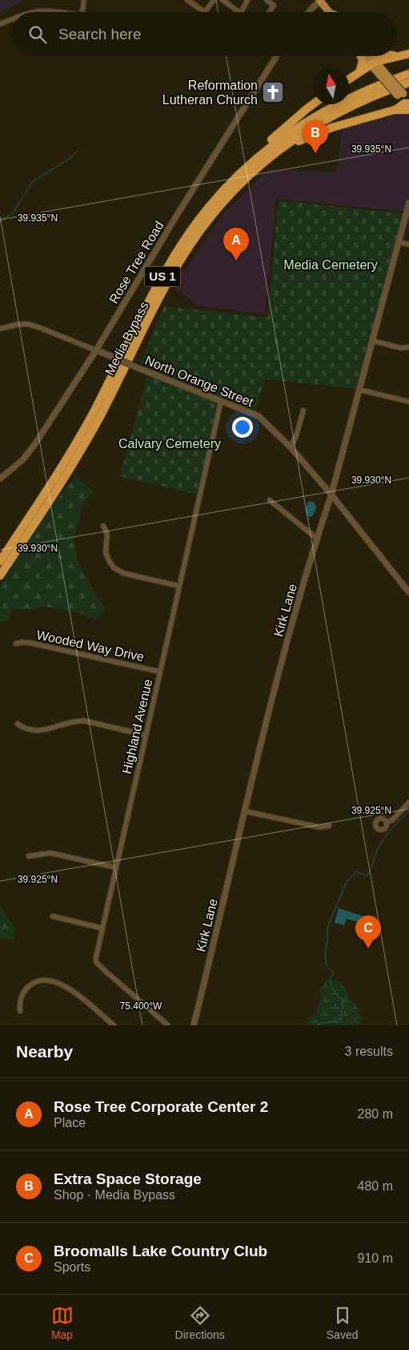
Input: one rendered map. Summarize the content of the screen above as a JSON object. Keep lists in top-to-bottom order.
{
  "streets": {
    "highway": ["US 1", "Media Bypass"],
    "street": [
      "Rose Tree Road",
      "North Orange Street",
      "Kirk Lane",
      "Wooded Way Drive",
      "Highland Avenue"
    ]
  },
  "crossings": [
    ["Rose Tree Road", "North Orange Street"],
    ["North Orange Street", "Kirk Lane"],
    ["North Orange Street", "Highland Avenue"],
    ["Wooded Way Drive", "Highland Avenue"]
  ],
  "parks": ["Media Cemetery", "Calvary Cemetery"],
  "places": {
    "church": ["Reformation Lutheran Church"]
  },
  "north": "top",
  "page": {
    "search": "Search here",
    "pins": ["B", "A", "C"],
    "heading": ["Nearby", "3 results"],
    "list": [
      {
        "mark": "A",
        "name": "Rose Tree Corporate Center 2",
        "note": "Place",
        "value": "280 m"
      },
      {
        "mark": "B",
        "name": "Extra Space Storage",
        "note": "Shop · Media Bypass",
        "value": "480 m"
      },
      {
        "mark": "C",
        "name": "Broomalls Lake Country Club",
        "note": "Sports",
        "value": "910 m"
      }
    ],
    "nav": ["Map", "Directions", "Saved"]
  },
  "coordinates": [
    "39.935°N",
    "39.930°N",
    "39.925°N",
    "75.400°W"
  ]
}
